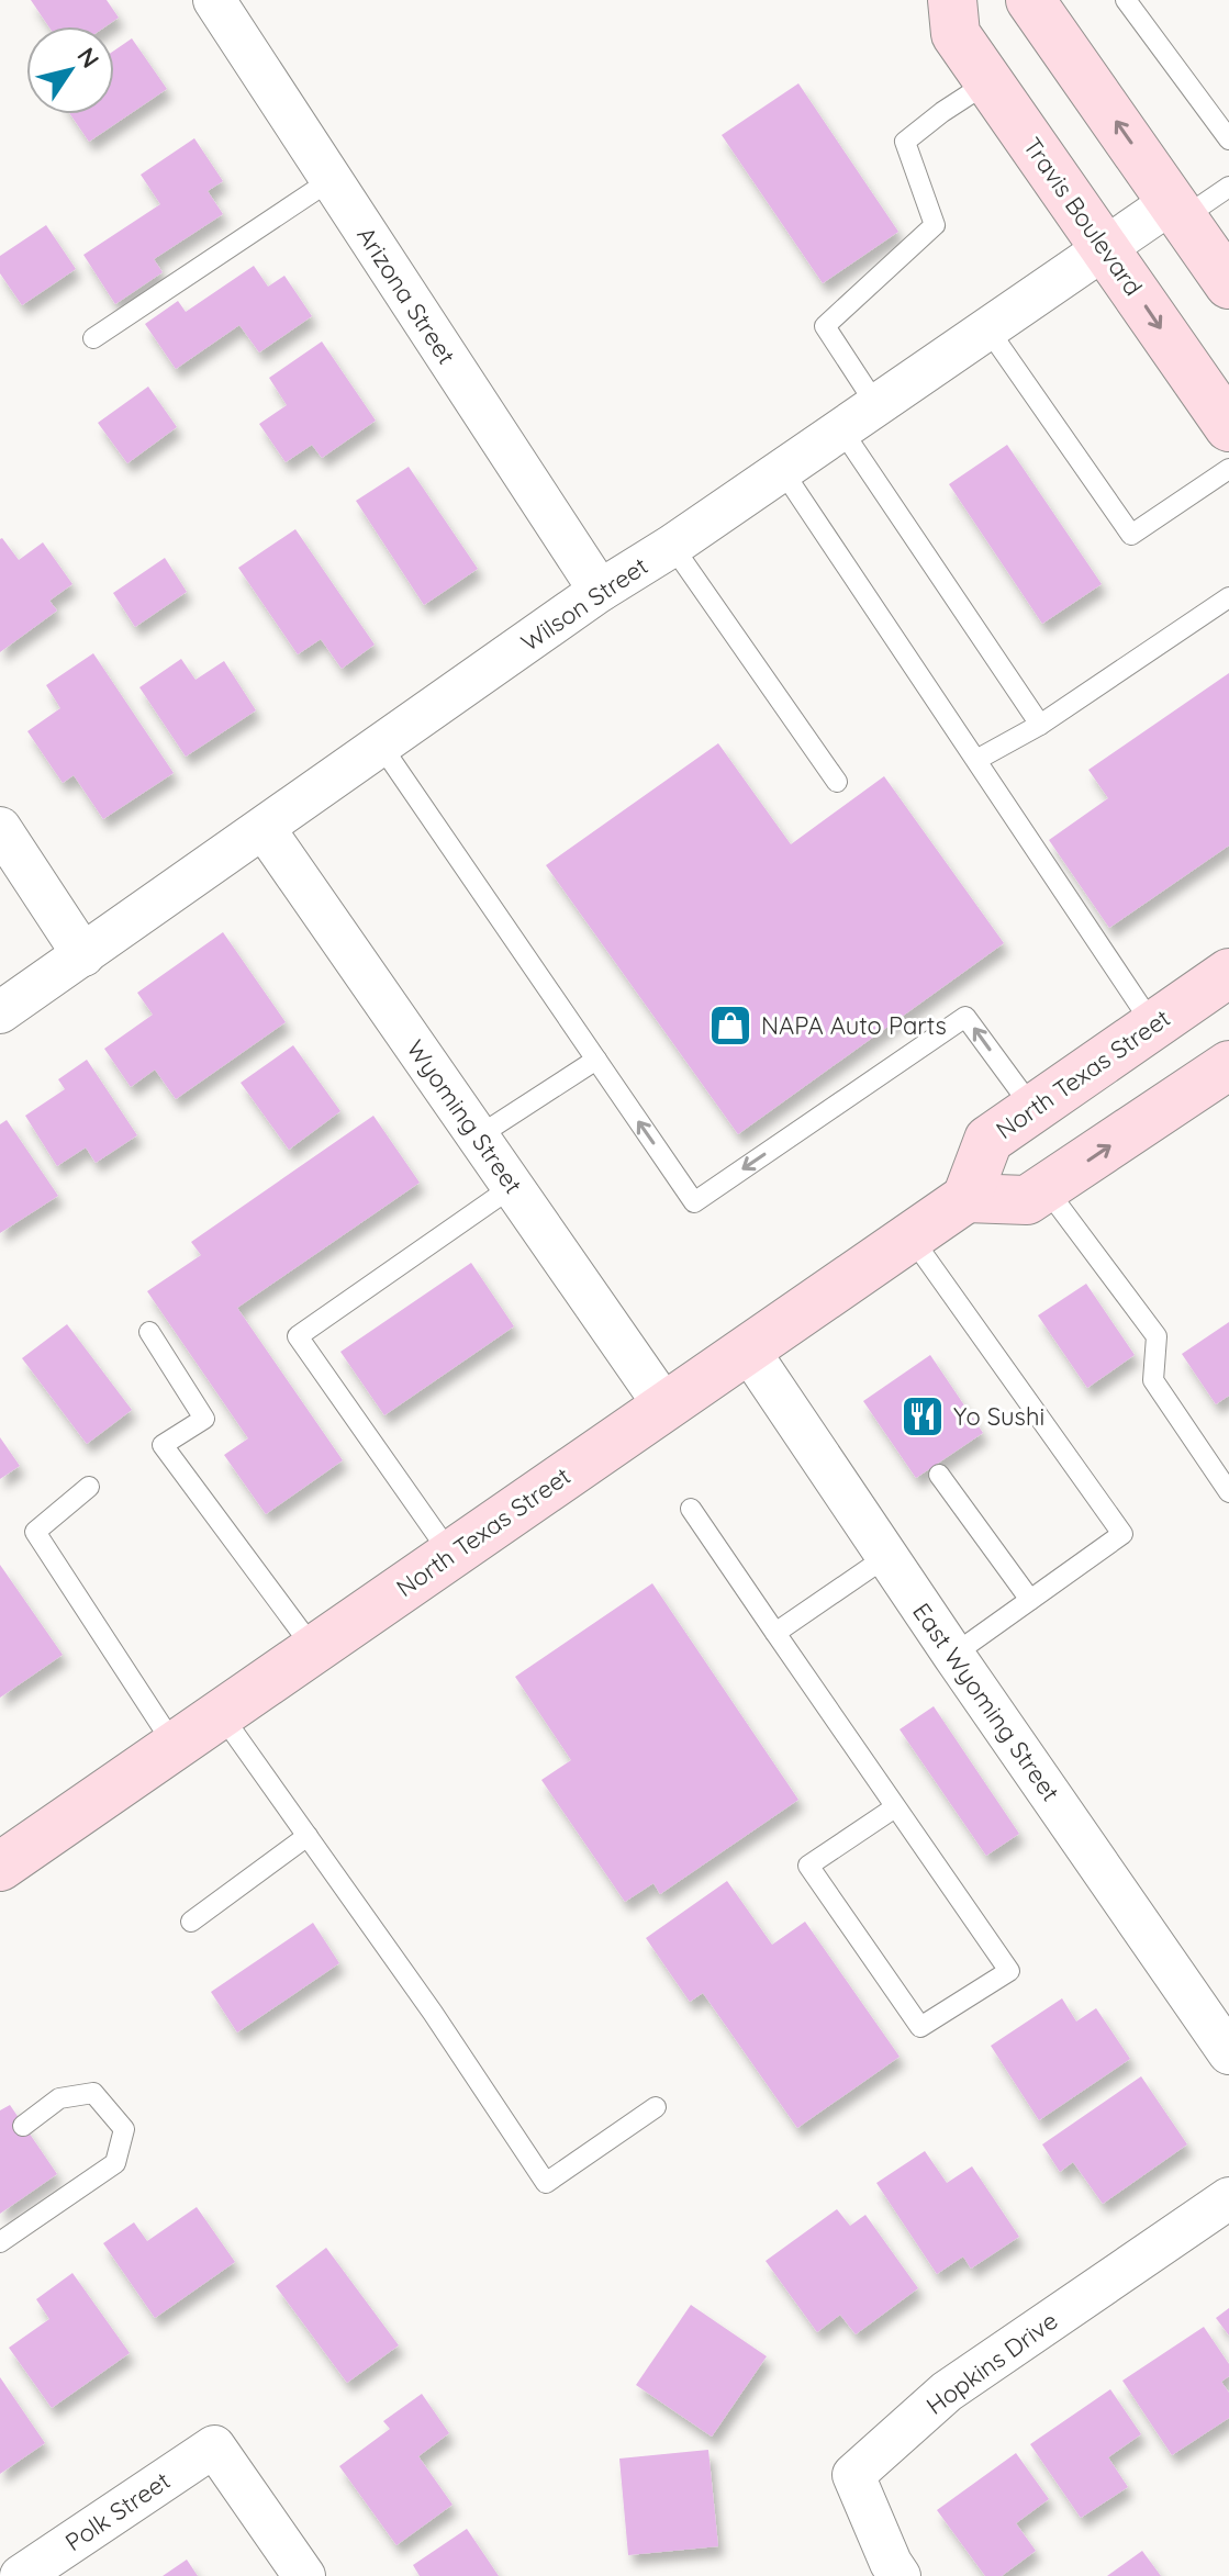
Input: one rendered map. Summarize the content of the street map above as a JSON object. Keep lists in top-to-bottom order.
{
  "streets": {
    "main road": ["Travis Boulevard", "North Texas Street"],
    "street": [
      "Arizona Street",
      "Wilson Street",
      "Wyoming Street",
      "East Wyoming Street",
      "Hopkins Drive",
      "Polk Street"
    ]
  },
  "crossings": [
    ["Travis Boulevard", "Wilson Street"],
    ["Arizona Street", "Wilson Street"],
    ["Wilson Street", "Wyoming Street"],
    ["North Texas Street", "Wyoming Street"],
    ["North Texas Street", "East Wyoming Street"]
  ],
  "places": {
    "shop": ["NAPA Auto Parts"],
    "restaurant": ["Yo Sushi"]
  },
  "north": "top right"
}
